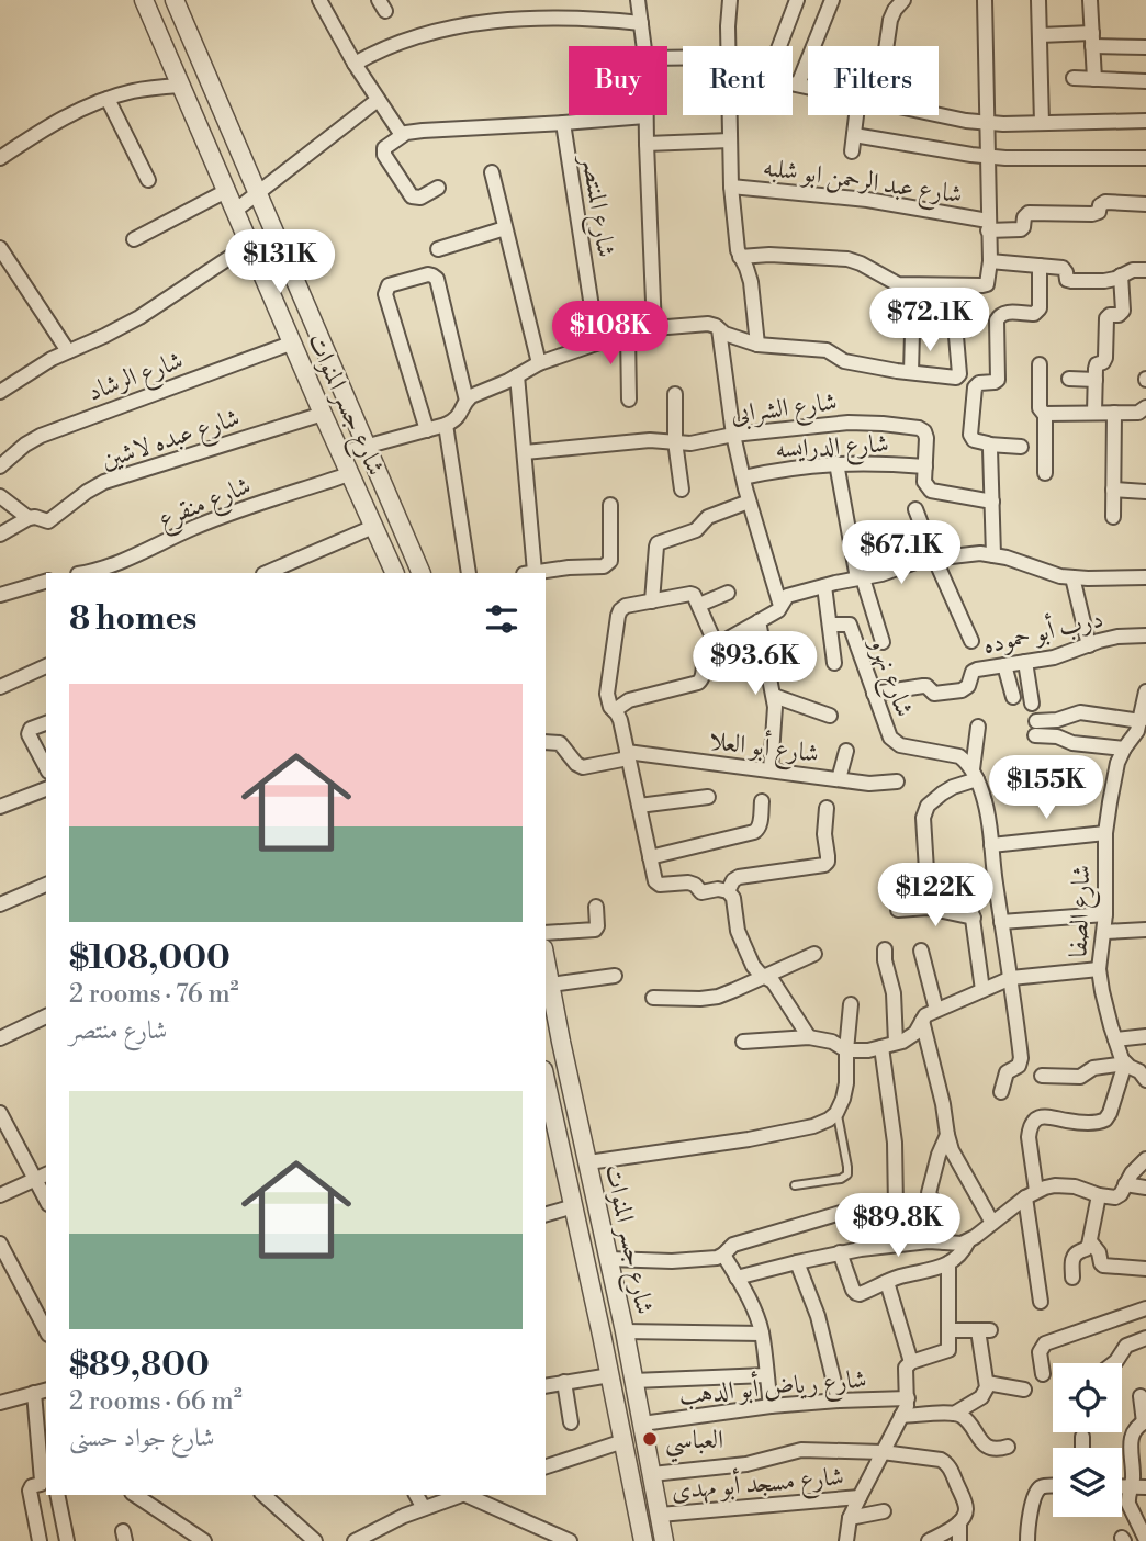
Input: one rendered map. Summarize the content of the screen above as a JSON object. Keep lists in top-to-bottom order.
{
  "streets": {
    "street": [
      "شارع عبد الرحمن ابو شلبه",
      "شارع المنتصر",
      "شارع الرشاد",
      "شارع جسر المنوات",
      "شارع الشرابى",
      "شارع عبده لاشين",
      "شارع الدرايسه",
      "شارع منقرع",
      "درب أبو حموده",
      "شارع نهرو",
      "شارع أبو العلا",
      "شارع الصفا",
      "شارع رياض أبو الدهب",
      "شارع مسجد أبو مهدى"
    ]
  },
  "crossings": [
    ["شارع الرشاد", "شارع جسر المنوات"],
    ["شارع جسر المنوات", "شارع عبده لاشين"],
    ["شارع جسر المنوات", "شارع منقرع"],
    ["شارع جسر المنوات", "شارع رياض أبو الدهب"],
    ["شارع جسر المنوات", "شارع مسجد أبو مهدى"],
    ["شارع الشرابى", "شارع الدرايسه"],
    ["درب أبو حموده", "شارع نهرو"]
  ],
  "places": ["العباسي"],
  "page": {
    "chip": ["Buy", "Rent", "Filters"],
    "price": [
      "$131K",
      "$72.1K",
      "$108K",
      "$67.1K",
      "$93.6K",
      "$155K",
      "$122K",
      "$89.8K"
    ],
    "heading": "8 homes",
    "list": [
      {
        "name": "$108,000",
        "note": "2 rooms · 76 m² · شارع منتصر"
      },
      {
        "name": "$89,800",
        "note": "2 rooms · 66 m² · شارع جواد حسنى"
      }
    ]
  }
}
